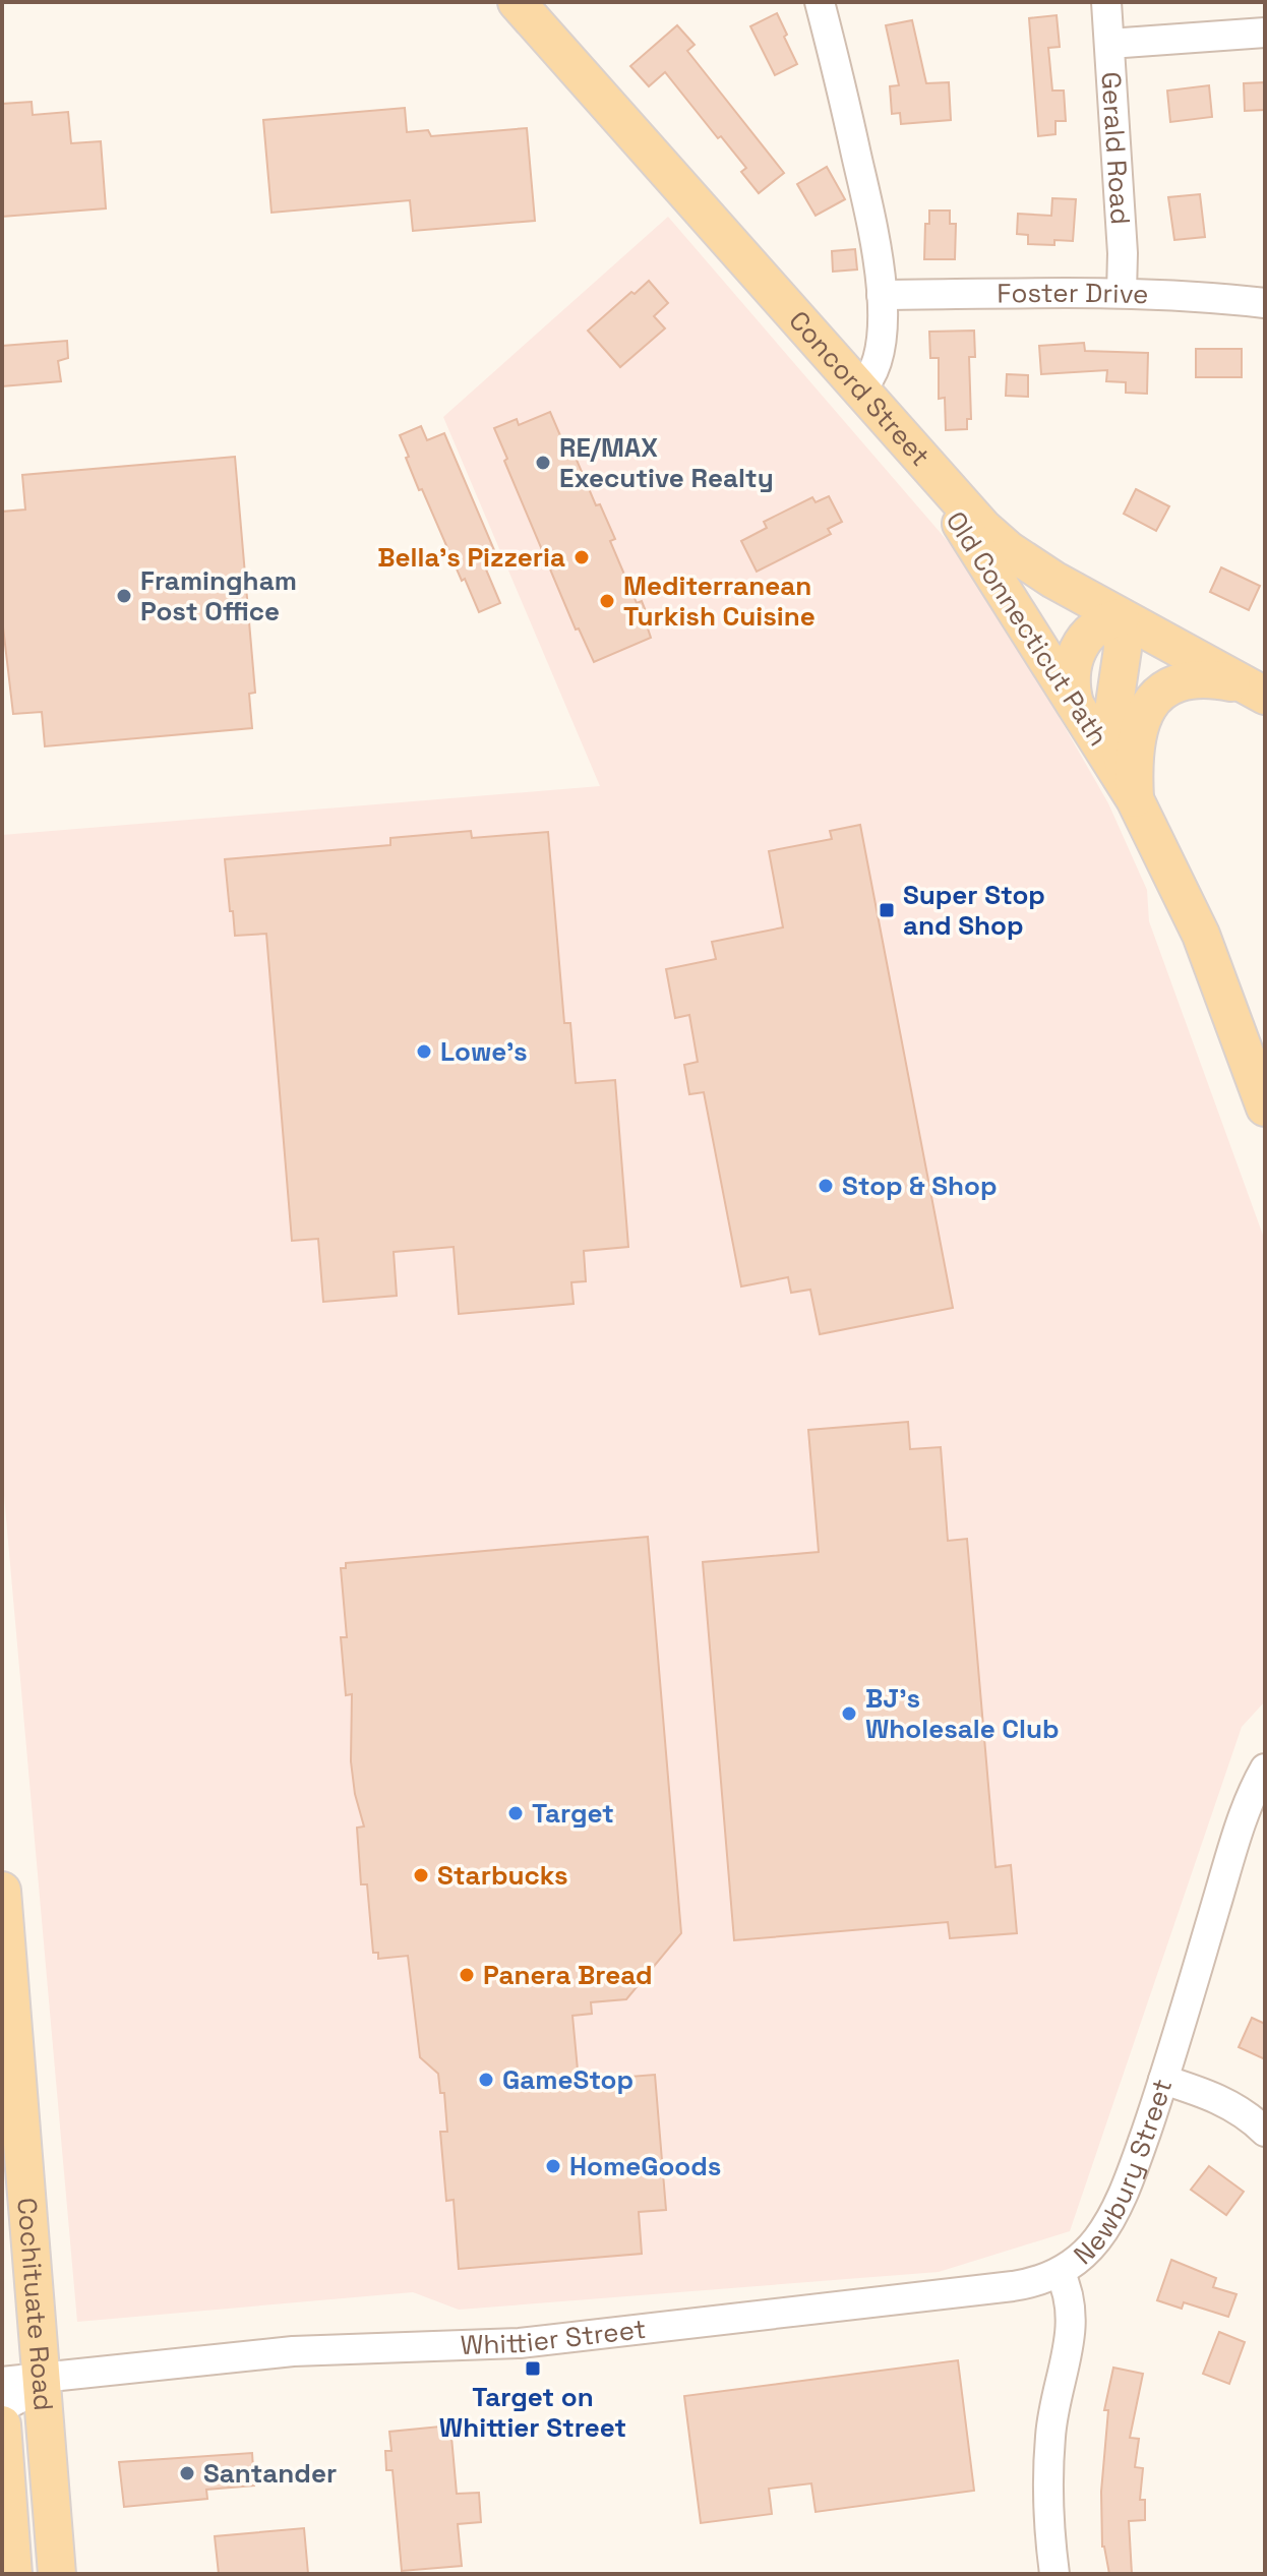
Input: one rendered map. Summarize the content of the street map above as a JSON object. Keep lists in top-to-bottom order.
{
  "streets": {
    "main road": ["Concord Street", "Old Connecticut Path", "Cochituate Road"],
    "street": [
      "Gerald Road",
      "Foster Drive",
      "Newbury Street",
      "Whittier Street"
    ]
  },
  "crossings": [
    ["Gerald Road", "Foster Drive"],
    ["Concord Street", "Old Connecticut Path"],
    ["Newbury Street", "Whittier Street"],
    ["Cochituate Road", "Whittier Street"]
  ],
  "places": {
    "other": [
      "RE/MAX Executive Realty",
      "Bella's Pizzeria",
      "Framingham Post Office",
      "Mediterranean Turkish Cuisine",
      "Lowe's",
      "Stop & Shop",
      "BJ's Wholesale Club",
      "Target",
      "Starbucks",
      "Panera Bread",
      "GameStop",
      "HomeGoods",
      "Santander"
    ],
    "transit": ["Super Stop and Shop", "Target on Whittier Street"]
  }
}
